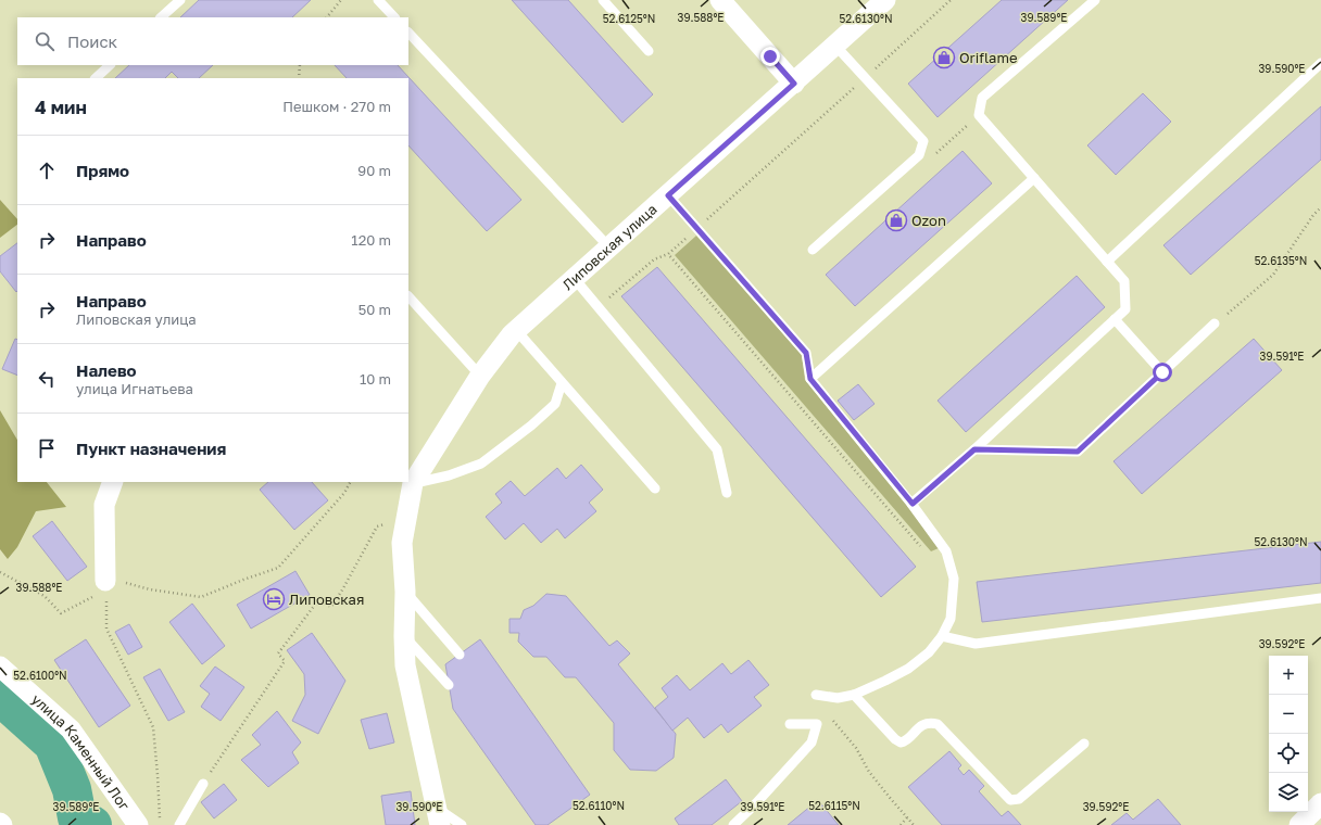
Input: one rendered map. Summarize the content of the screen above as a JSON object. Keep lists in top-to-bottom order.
{
  "streets": {
    "street": ["Липовская улица", "улица Каменный Лог"]
  },
  "places": {
    "shop": ["Oriflame", "Ozon"],
    "hotel": ["Липовская"]
  },
  "page": {
    "search": "Поиск",
    "heading": ["4 мин", "Пешком · 270 m"],
    "list": [
      ["Прямо", "90 m"],
      ["Направо", "120 m"],
      ["Направо", "Липовская улица", "50 m"],
      ["Налево", "улица Игнатьева", "10 m"],
      "Пункт назначения"
    ],
    "map_buttons": ["+", "−"]
  },
  "coordinates": [
    "39.588°E",
    "39.589°E",
    "52.6125°N",
    "52.6130°N",
    "39.590°E",
    "52.6135°N",
    "39.591°E",
    "39.592°E",
    "52.6100°N",
    "52.6110°N",
    "52.6115°N"
  ]
}
